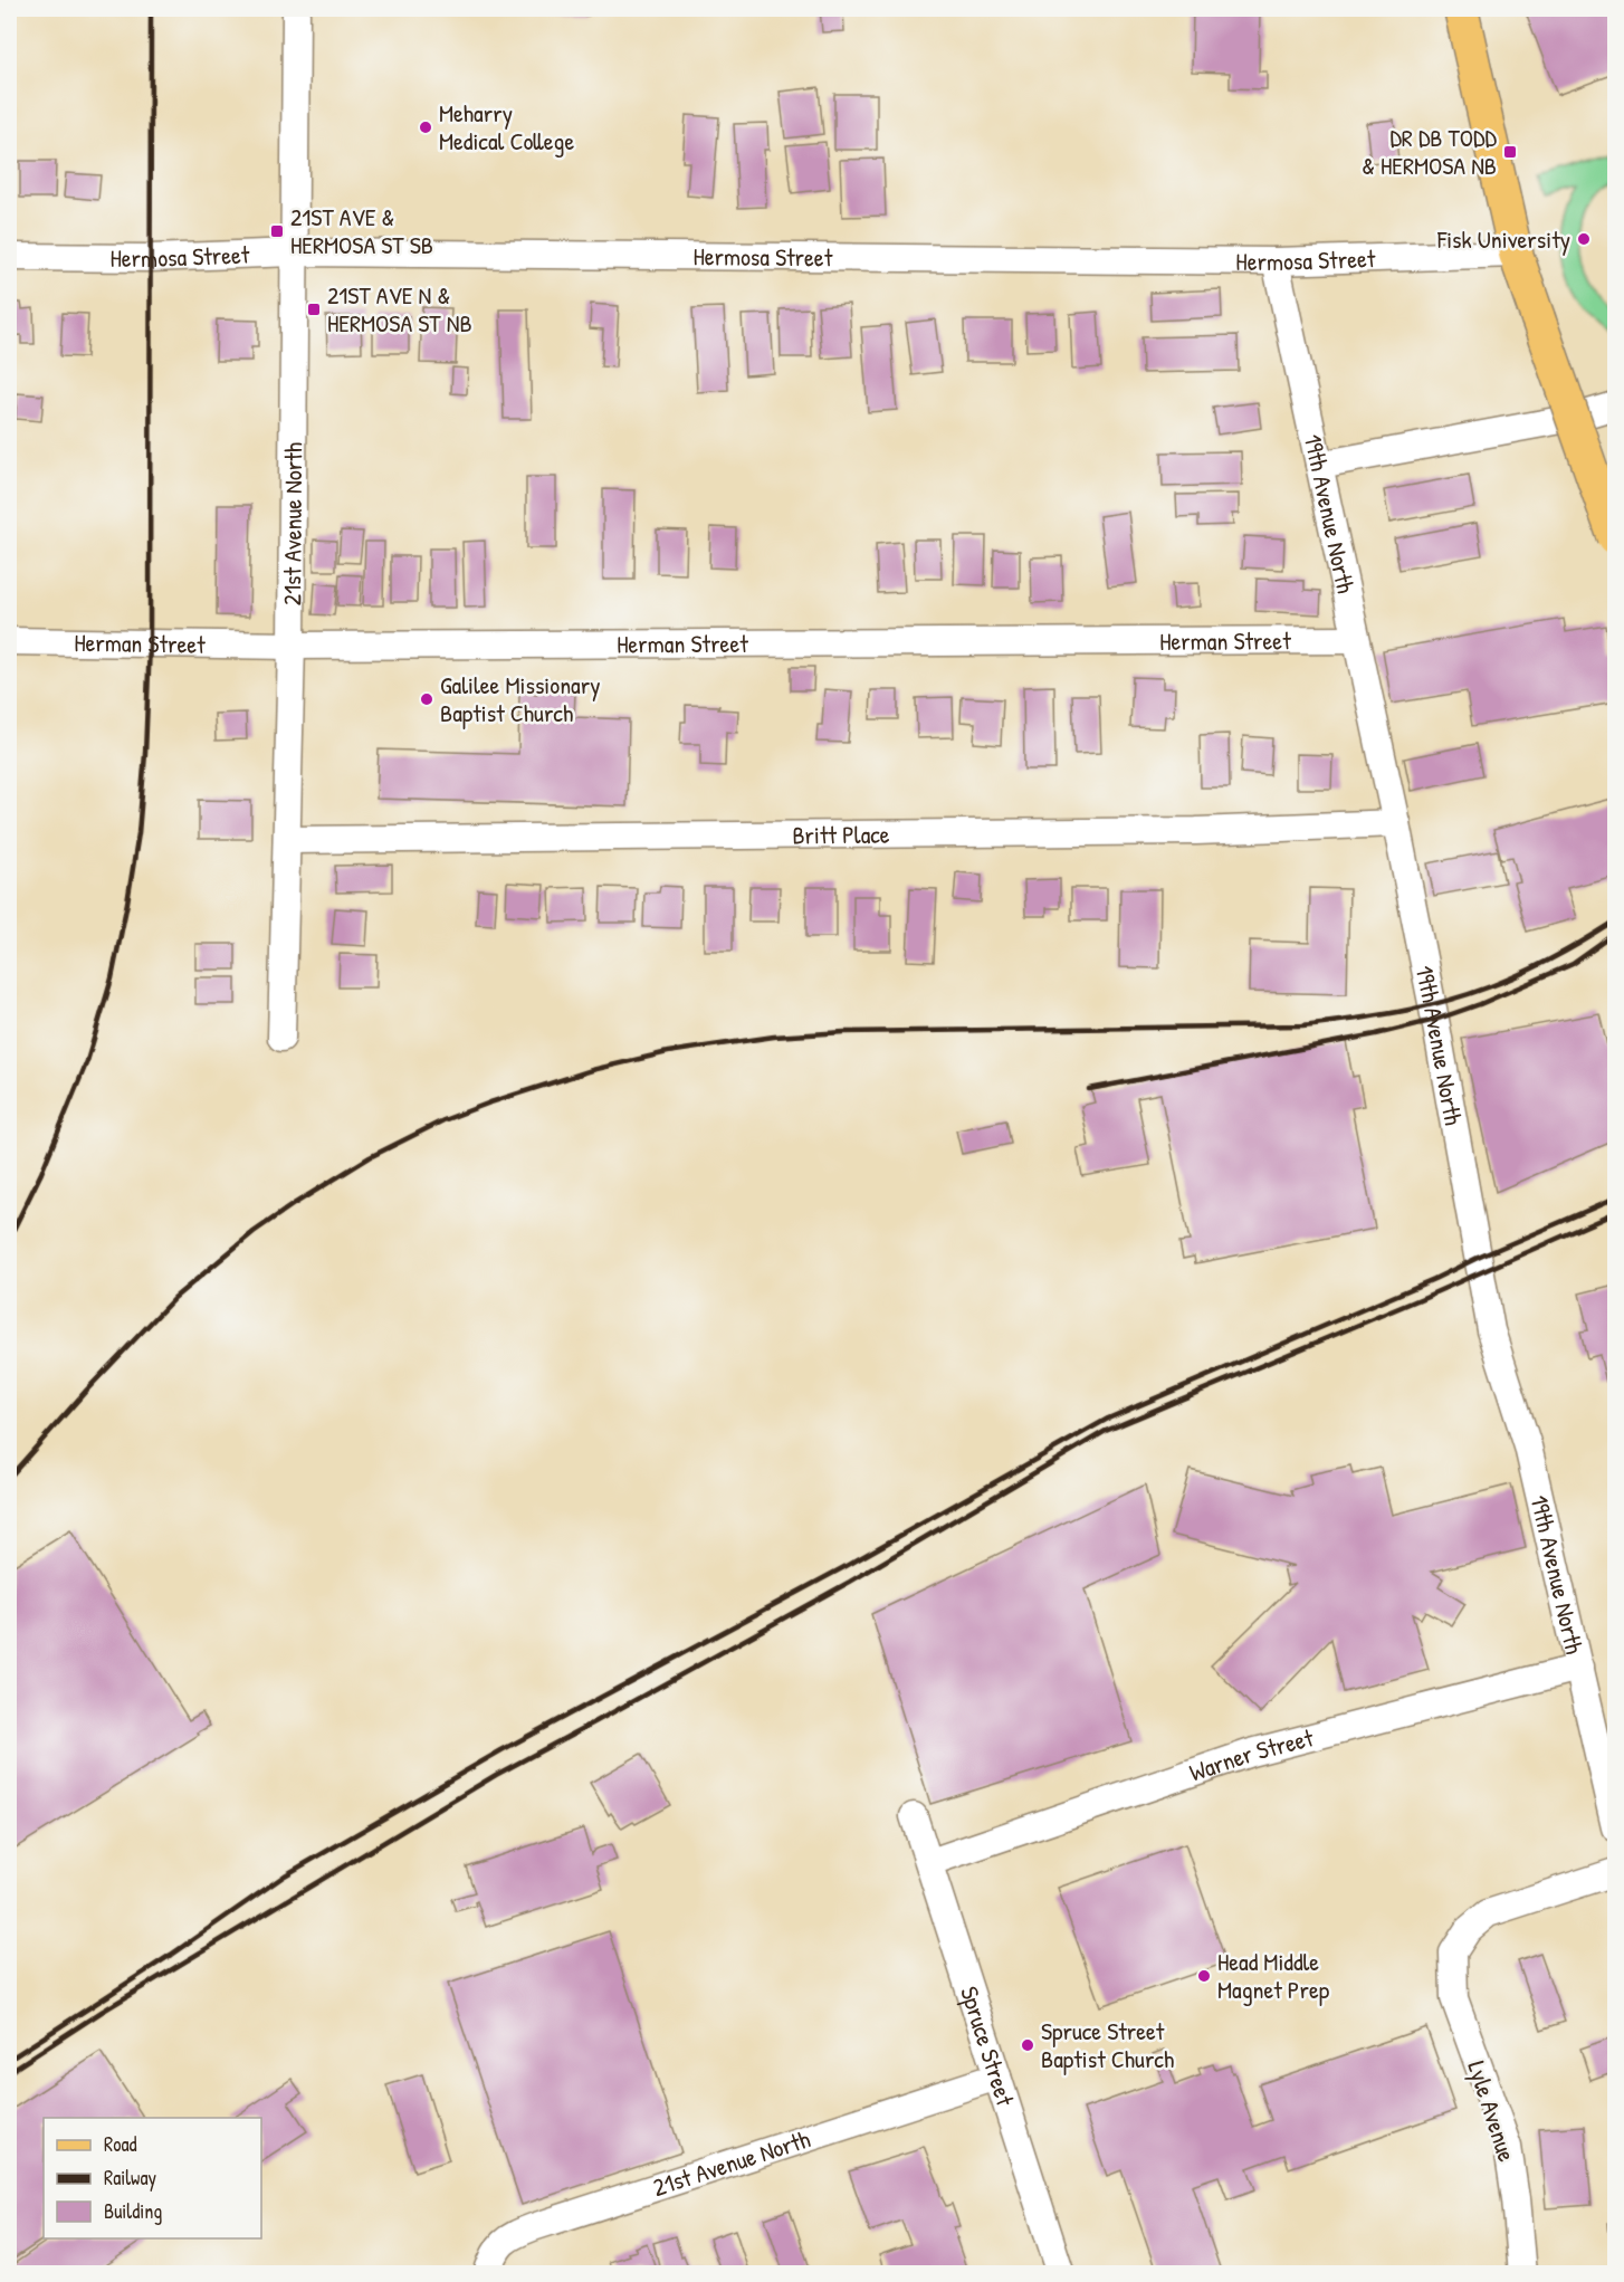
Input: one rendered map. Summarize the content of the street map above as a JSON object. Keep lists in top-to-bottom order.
{
  "streets": {
    "street": [
      "Hermosa Street",
      "19th Avenue North",
      "21st Avenue North",
      "Herman Street",
      "Britt Place",
      "Warner Street",
      "Spruce Street",
      "Lyle Avenue"
    ]
  },
  "crossings": [
    ["Hermosa Street", "19th Avenue North"],
    ["Hermosa Street", "21st Avenue North"],
    ["19th Avenue North", "Herman Street"],
    ["19th Avenue North", "Britt Place"],
    ["19th Avenue North", "Warner Street"],
    ["21st Avenue North", "Herman Street"],
    ["21st Avenue North", "Britt Place"],
    ["21st Avenue North", "Spruce Street"],
    ["Warner Street", "Spruce Street"]
  ],
  "places": {
    "other": [
      "Meharry Medical College",
      "Fisk University",
      "Galilee Missionary Baptist Church",
      "Head Middle Magnet Prep",
      "Spruce Street Baptist Church"
    ],
    "transit": ["DR DB TODD & HERMOSA NB", "21ST AVE & HERMOSA ST SB", "21ST AVE N & HERMOSA ST NB"]
  },
  "legend": ["Road", "Railway", "Building"]
}
